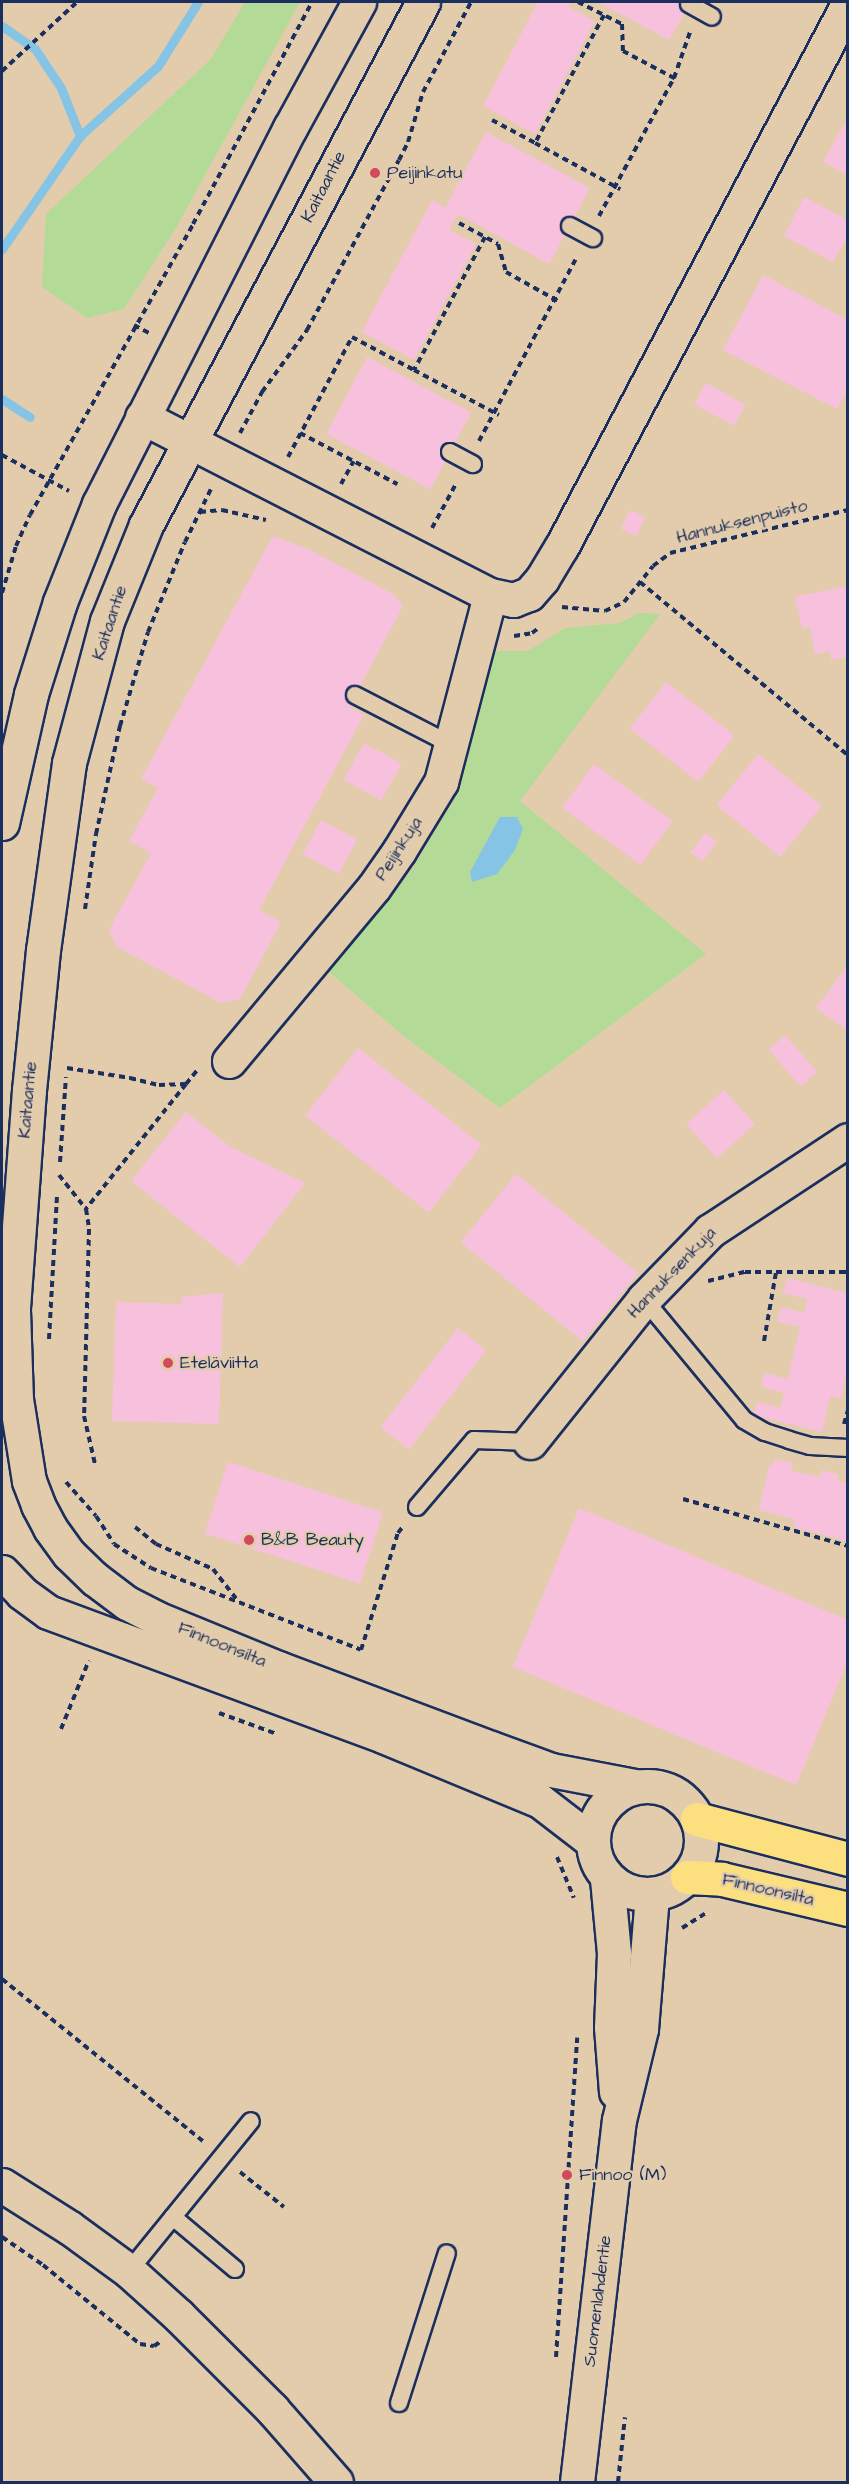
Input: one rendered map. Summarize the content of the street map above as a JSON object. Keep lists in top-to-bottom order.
{
  "streets": {
    "main road": [
      "Kaitaantie",
      "Peijinkuja",
      "Hannuksenkuja",
      "Finnoonsilta",
      "Suomenlahdentie"
    ],
    "path": ["Hannuksenpuisto"]
  },
  "crossings": [
    ["Kaitaantie", "Finnoonsilta"],
    ["Finnoonsilta", "Suomenlahdentie"]
  ],
  "places": [
    "Peijinkatu",
    "Eteläviitta",
    "B&B Beauty",
    "Finnoo (M)"
  ]
}
